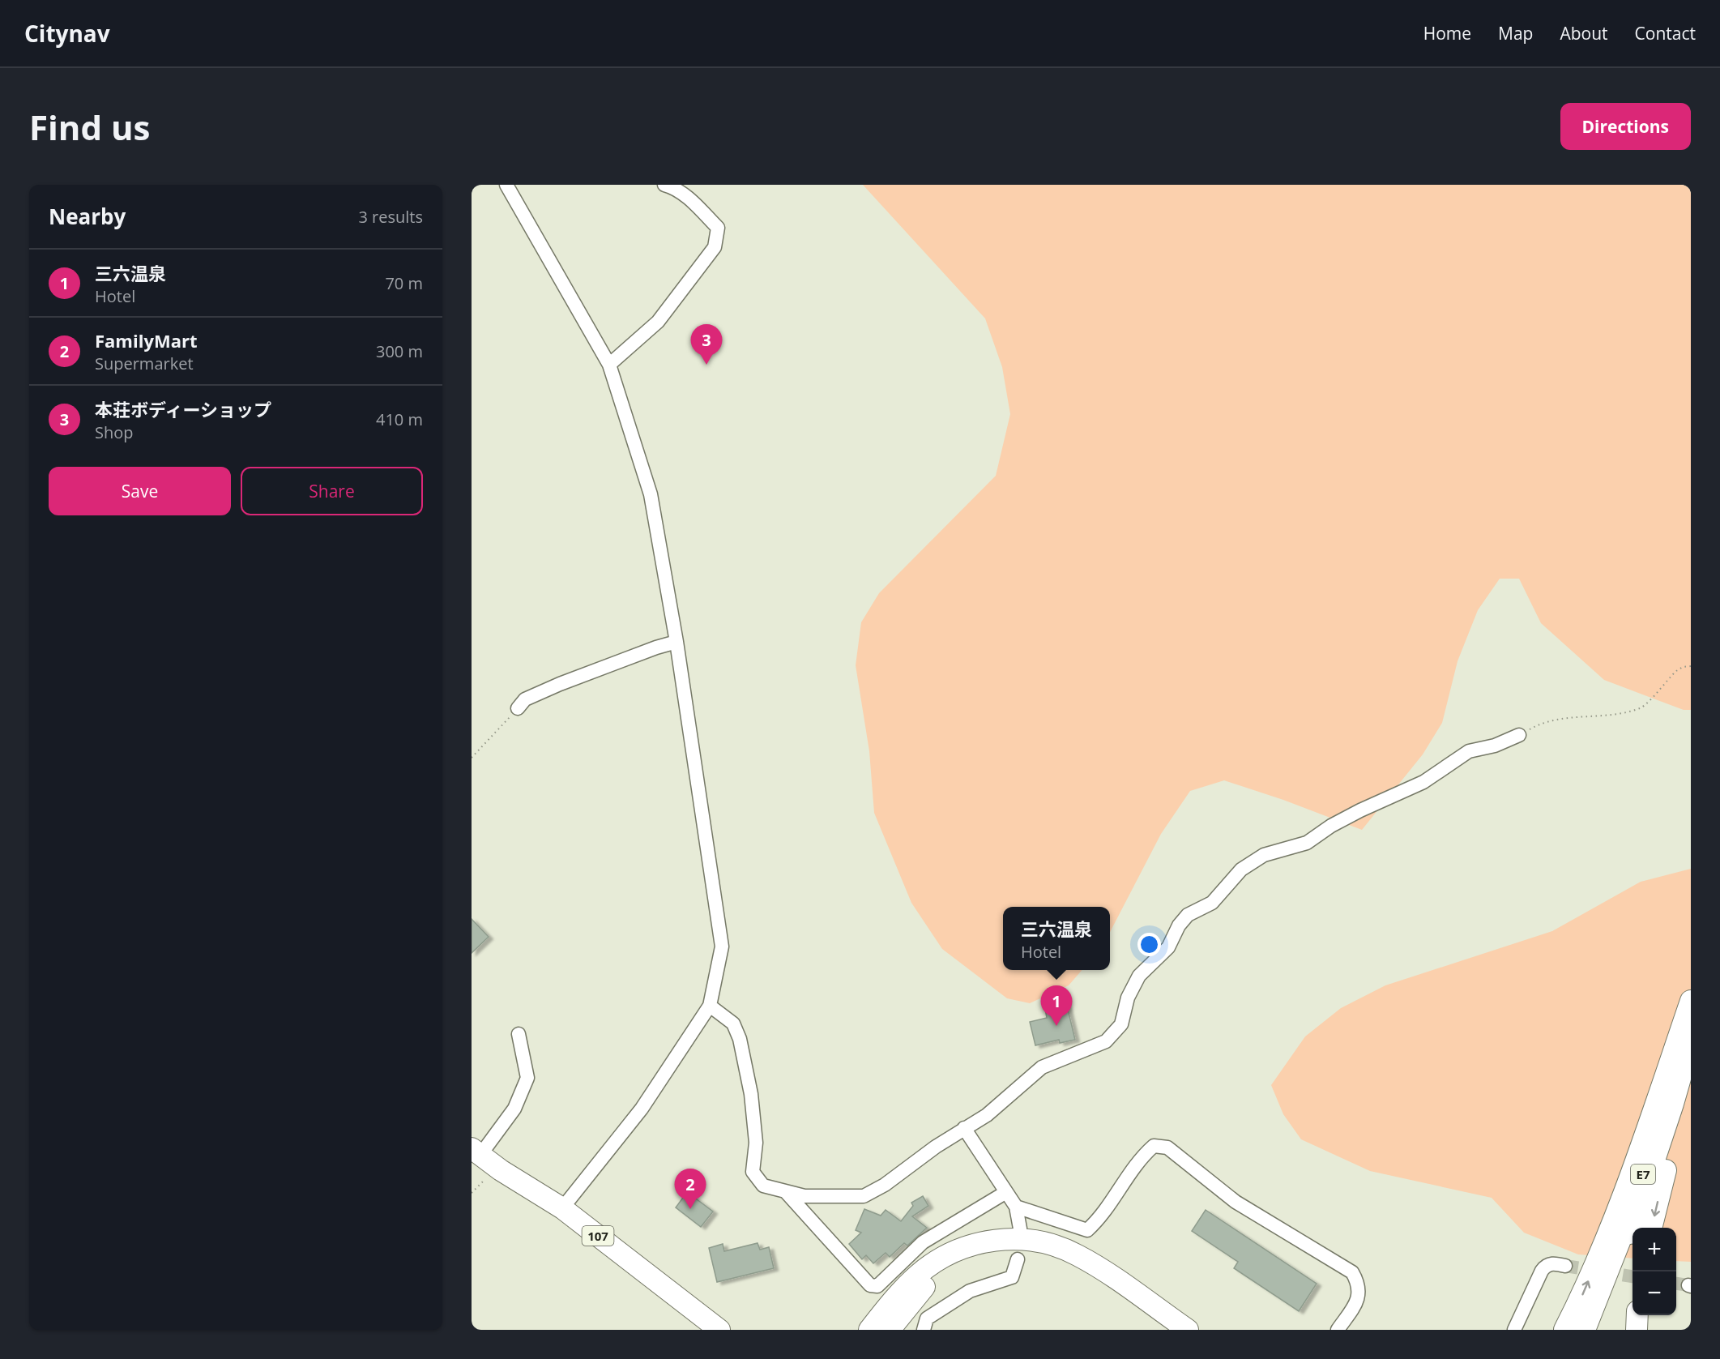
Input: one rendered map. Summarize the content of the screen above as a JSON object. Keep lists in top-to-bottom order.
{
  "streets": {
    "highway": ["E7", "107"]
  },
  "page": {
    "header": "Citynav",
    "nav": [
      "Home",
      "Map",
      "About",
      "Contact"
    ],
    "buttons": [
      "Directions",
      ["Save", "Share"]
    ],
    "title": "Find us",
    "heading": ["Nearby", "3 results"],
    "list": [
      {
        "mark": "1",
        "name": "三六温泉",
        "note": "Hotel",
        "value": "70 m"
      },
      {
        "mark": "2",
        "name": "FamilyMart",
        "note": "Supermarket",
        "value": "300 m"
      },
      {
        "mark": "3",
        "name": "本荘ボディーショップ",
        "note": "Shop",
        "value": "410 m"
      }
    ],
    "pins": ["3", "1", "2"],
    "popup": ["三六温泉", "Hotel"],
    "map_buttons": ["+", "−"]
  }
}
